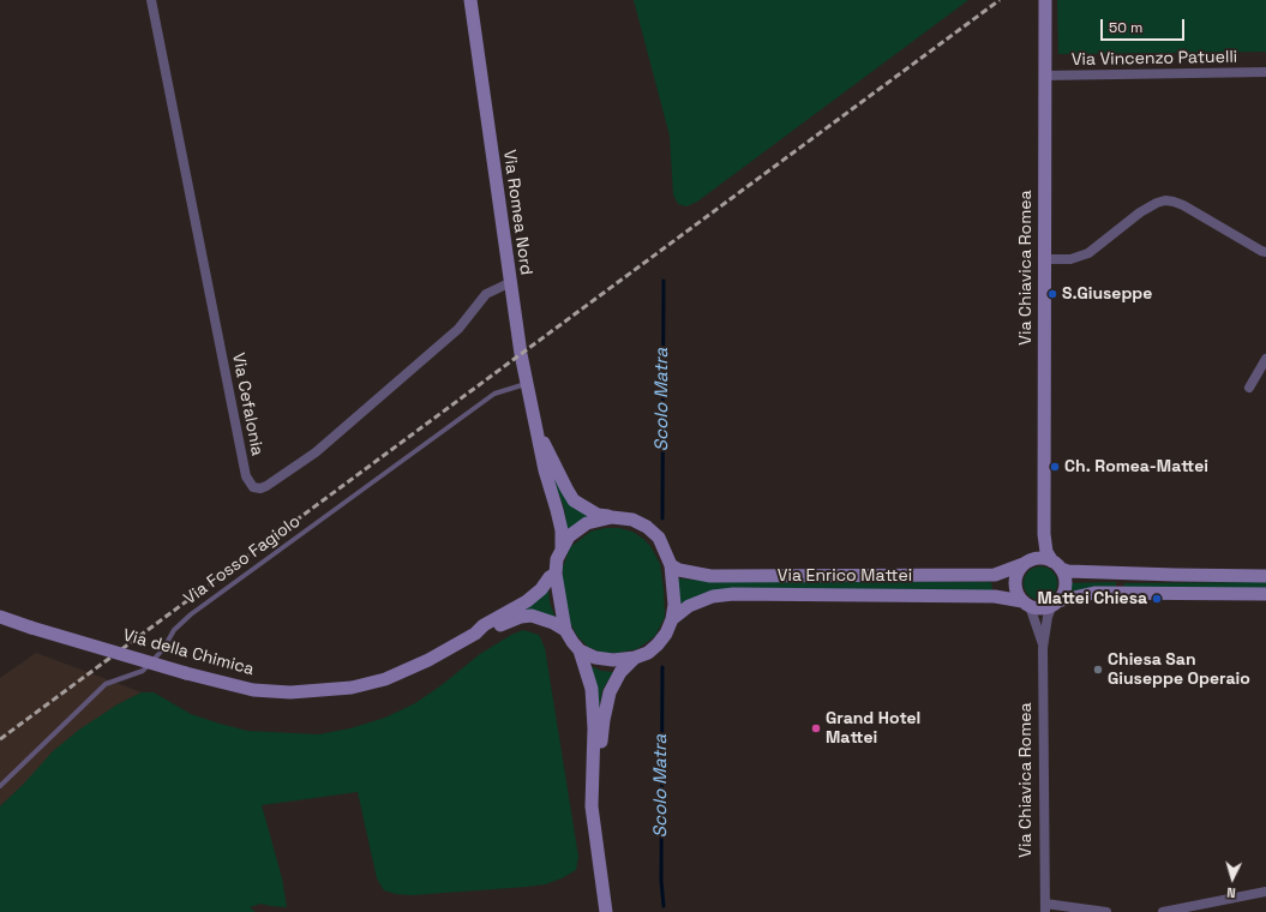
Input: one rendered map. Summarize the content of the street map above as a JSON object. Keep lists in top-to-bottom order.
{
  "streets": {
    "main road": [
      "Via Romea Nord",
      "Via Chiavica Romea",
      "Via Enrico Mattei",
      "Via della Chimica"
    ],
    "street": ["Via Vincenzo Patuelli", "Via Cefalonia"],
    "lane": ["Via Fosso Fagiolo"]
  },
  "crossings": [
    ["Via Vincenzo Patuelli", "Via Chiavica Romea"],
    ["Via Romea Nord", "Via Cefalonia"],
    ["Via Romea Nord", "Via Fosso Fagiolo"],
    ["Via Romea Nord", "Via Enrico Mattei"],
    ["Via Romea Nord", "Via della Chimica"],
    ["Via Chiavica Romea", "Via Enrico Mattei"],
    ["Via Enrico Mattei", "Via della Chimica"]
  ],
  "water": ["Scolo Matra"],
  "places": [
    "S.Giuseppe",
    "Ch. Romea-Mattei",
    "Mattei Chiesa",
    "Chiesa San Giuseppe Operaio",
    "Grand Hotel Mattei"
  ],
  "scale_bar": "50 m",
  "north": "bottom"
}
